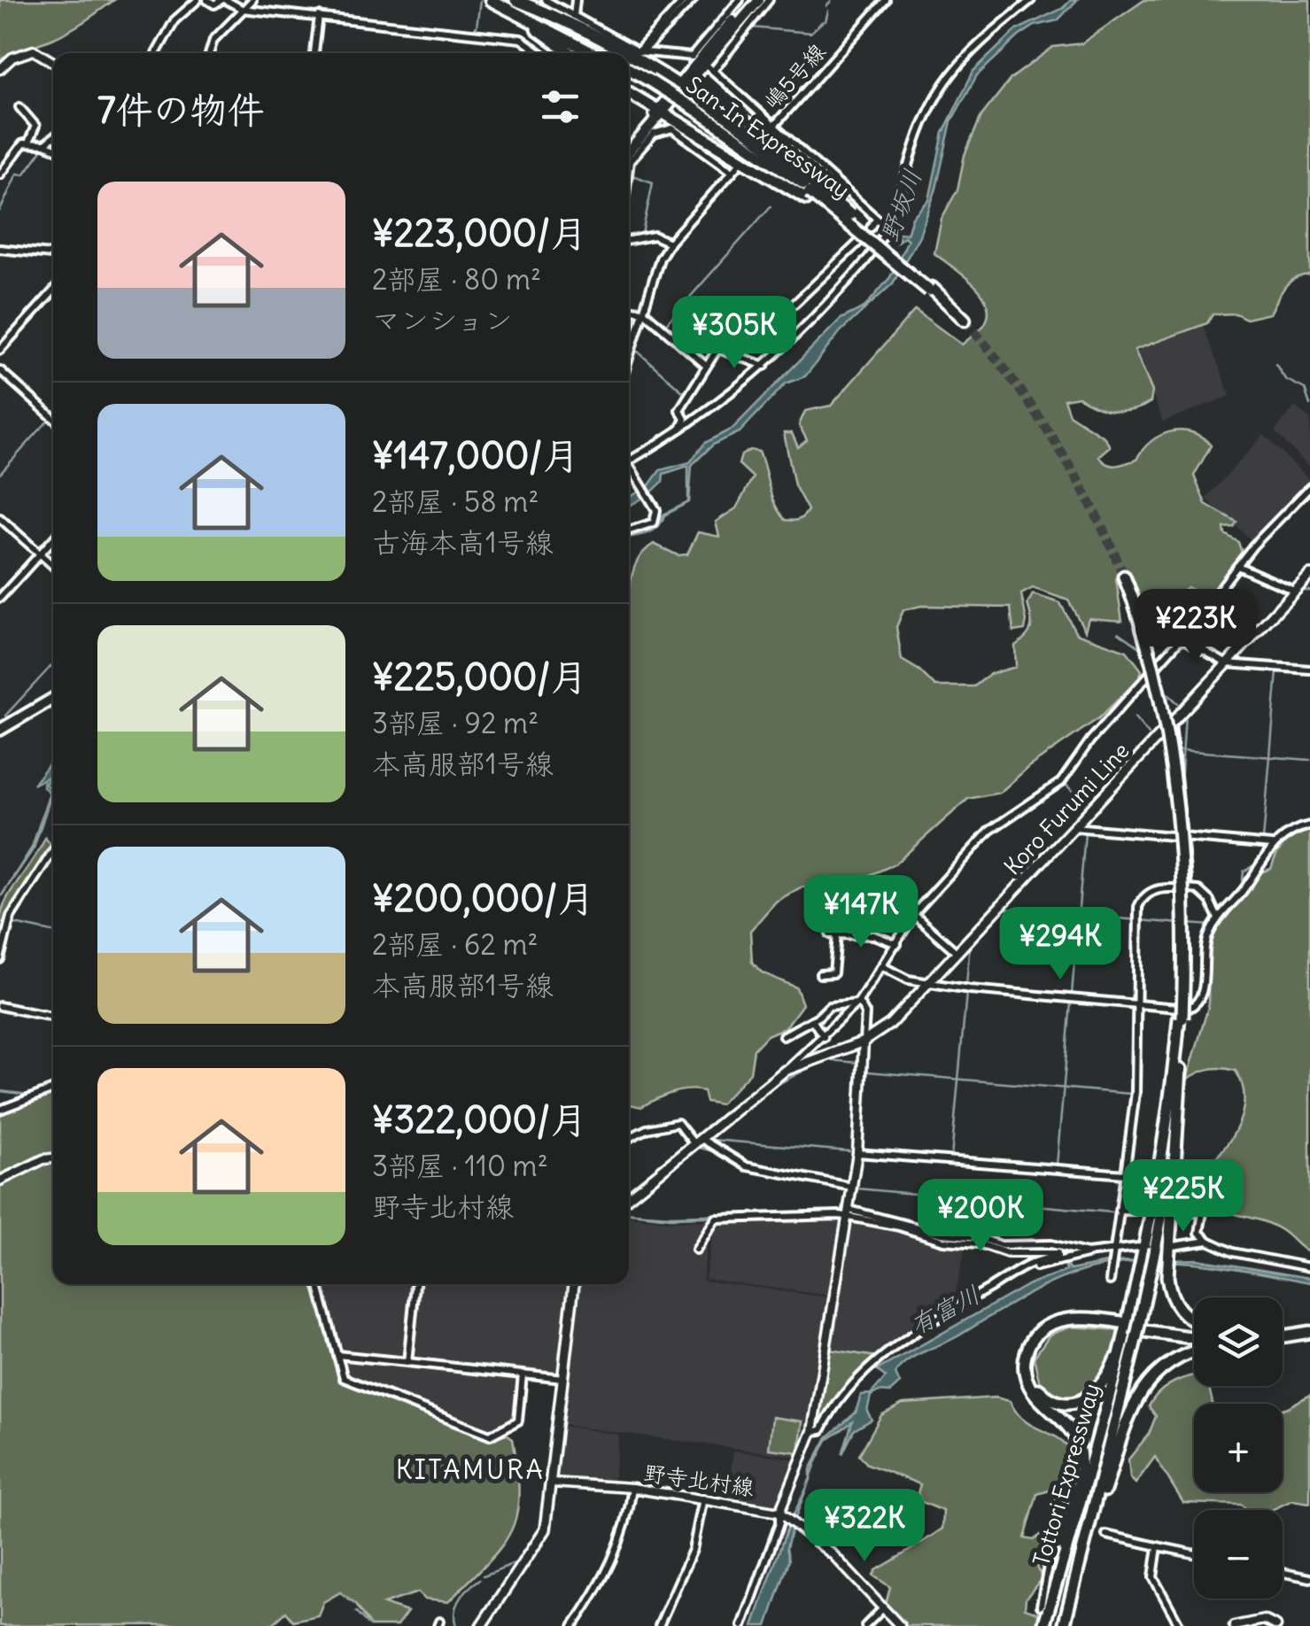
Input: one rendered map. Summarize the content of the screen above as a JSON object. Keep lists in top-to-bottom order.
{
  "streets": {
    "highway": ["San-In Expressway", "Tottori Expressway"],
    "main road": ["Koro Furumi Line"],
    "street": ["嶋5号線", "野寺北村線"]
  },
  "districts": ["KITAMURA"],
  "water": ["野坂川", "有富川"],
  "page": {
    "heading": "7件の物件",
    "list": [
      {
        "name": "¥223,000/月",
        "note": "2部屋 · 80 m² · マンション"
      },
      {
        "name": "¥147,000/月",
        "note": "2部屋 · 58 m² · 古海本高1号線"
      },
      {
        "name": "¥225,000/月",
        "note": "3部屋 · 92 m² · 本高服部1号線"
      },
      {
        "name": "¥200,000/月",
        "note": "2部屋 · 62 m² · 本高服部1号線"
      },
      {
        "name": "¥322,000/月",
        "note": "3部屋 · 110 m² · 野寺北村線"
      }
    ],
    "price": [
      "¥305K",
      "¥223K",
      "¥147K",
      "¥294K",
      "¥225K",
      "¥200K",
      "¥322K"
    ],
    "map_buttons": ["+", "−"]
  }
}
